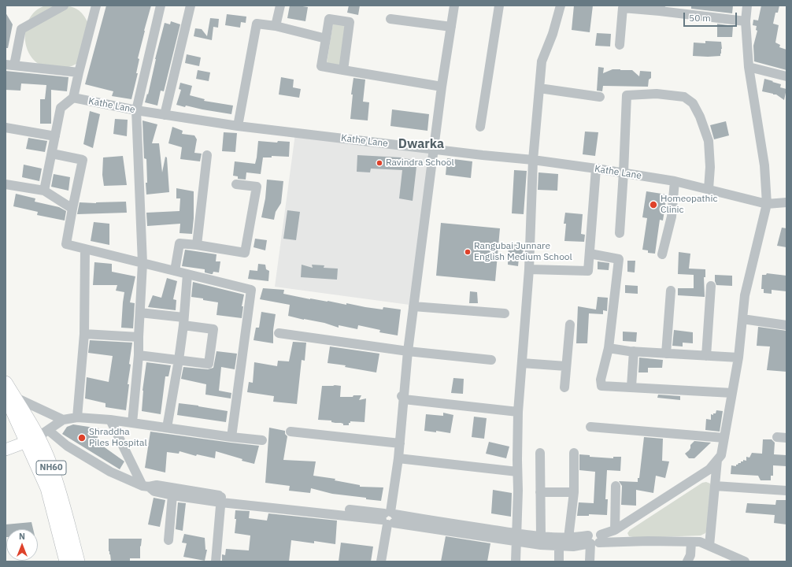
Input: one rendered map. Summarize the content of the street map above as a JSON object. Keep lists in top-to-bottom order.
{
  "streets": {
    "highway": ["NH60"],
    "street": ["Kathe Lane"]
  },
  "districts": ["Dwarka"],
  "places": [
    "Ravindra School",
    "Homeopathic Clinic",
    "Rangubai Junnare English Medium School",
    "Shraddha Piles Hospital"
  ],
  "scale_bar": "50 m",
  "north": "top"
}
